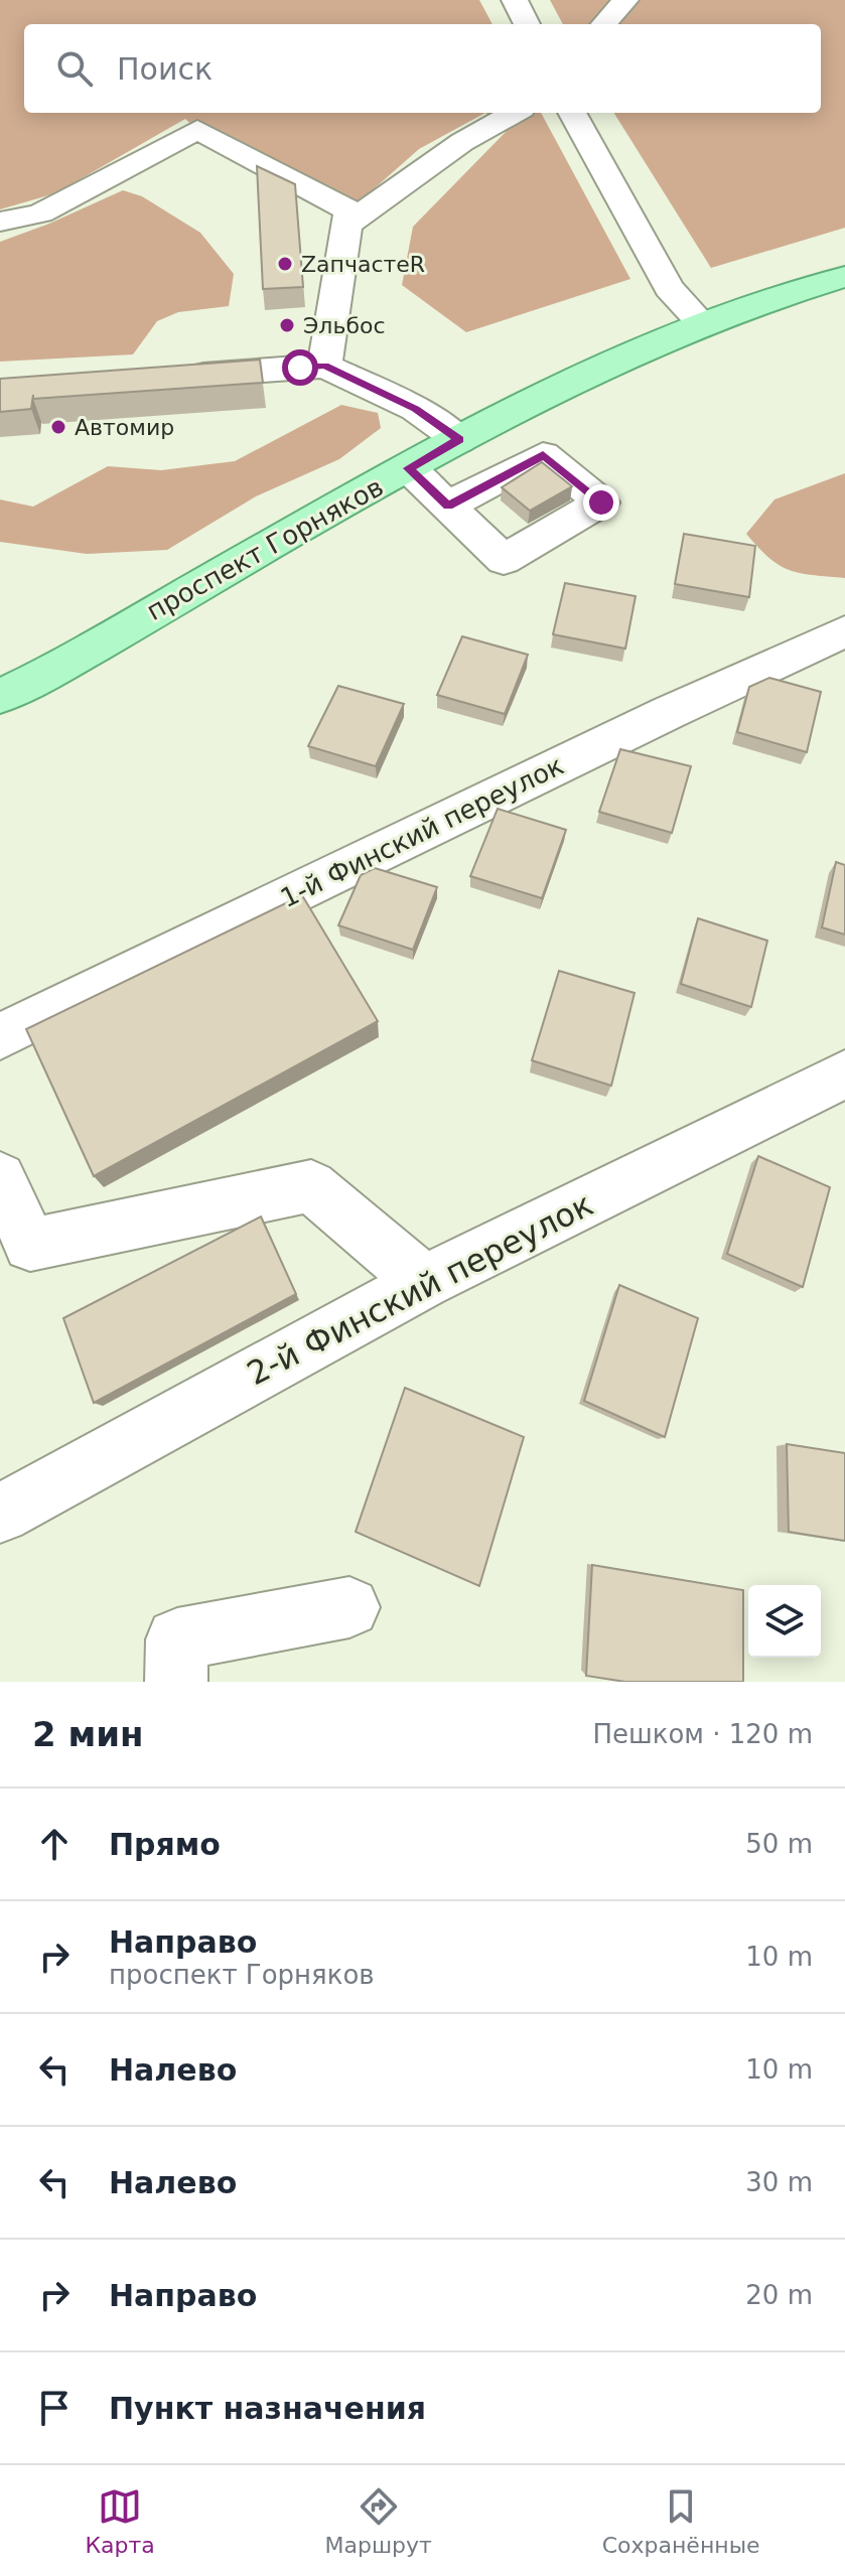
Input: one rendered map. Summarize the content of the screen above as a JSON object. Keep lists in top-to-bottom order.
{
  "streets": {
    "main road": ["проспект Горняков"],
    "street": ["1-й Финский переулок", "2-й Финский переулок"]
  },
  "places": ["ZапчастеR", "Эльбос", "Автомир"],
  "page": {
    "search": "Поиск",
    "heading": ["2 мин", "Пешком · 120 m"],
    "list": [
      ["Прямо", "50 m"],
      ["Направо", "проспект Горняков", "10 m"],
      ["Налево", "10 m"],
      ["Налево", "30 m"],
      ["Направо", "20 m"],
      "Пункт назначения"
    ],
    "nav": ["Карта", "Маршрут", "Сохранённые"]
  }
}
